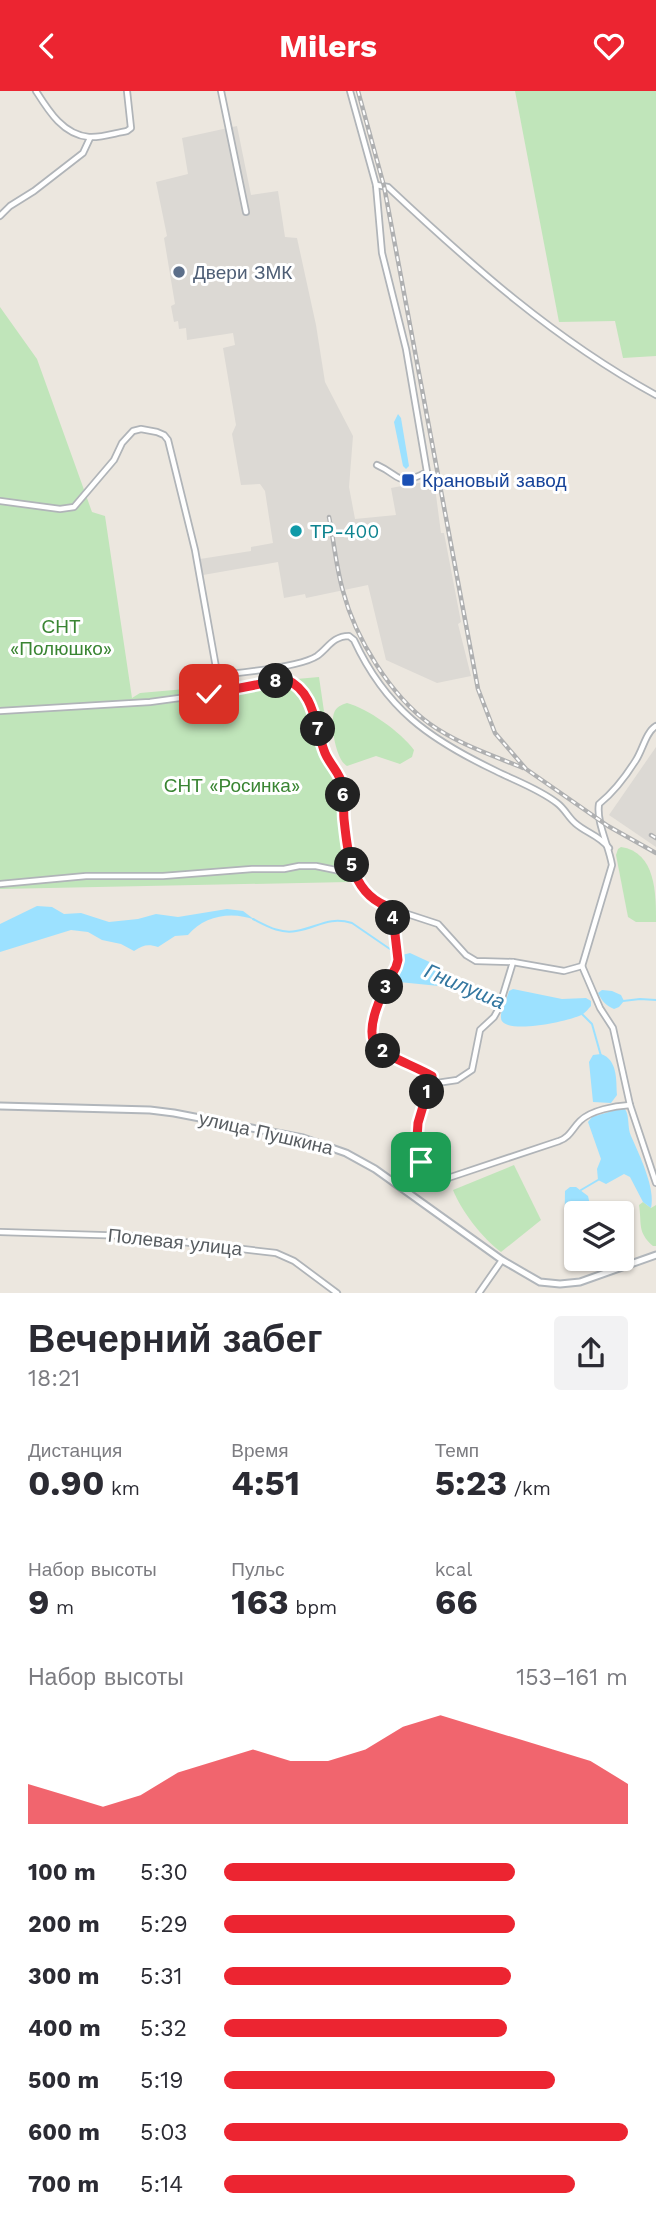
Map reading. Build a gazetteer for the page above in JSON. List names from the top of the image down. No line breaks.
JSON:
{"streets":{"main road":["улица Пушкина"],"street":["Полевая улица"]},"water":["Гнилуша"],"parks":["СНТ «Полюшко»","СНТ «Росинка»"],"places":{"other":["Двери ЗМК","ТР-400"],"transit":["Крановый завод"]},"page":{"header":"Milers","pins":["8","7","6","5","4","3","2","1"],"heading":["Вечерний забег","18:21"],"stats":[["Дистанция","0.90 km"],["Время","4:51"],["Темп","5:23 /km"],["Набор высоты","9 m"],["Пульс","163 bpm"],["kcal","66"]],"chart":["Набор высоты","153–161 m"],"list":[{"name":"100 m","note":"5:30"},{"name":"200 m","note":"5:29"},{"name":"300 m","note":"5:31"},{"name":"400 m","note":"5:32"},{"name":"500 m","note":"5:19"},{"name":"600 m","note":"5:03"},{"name":"700 m","note":"5:14"}]}}
